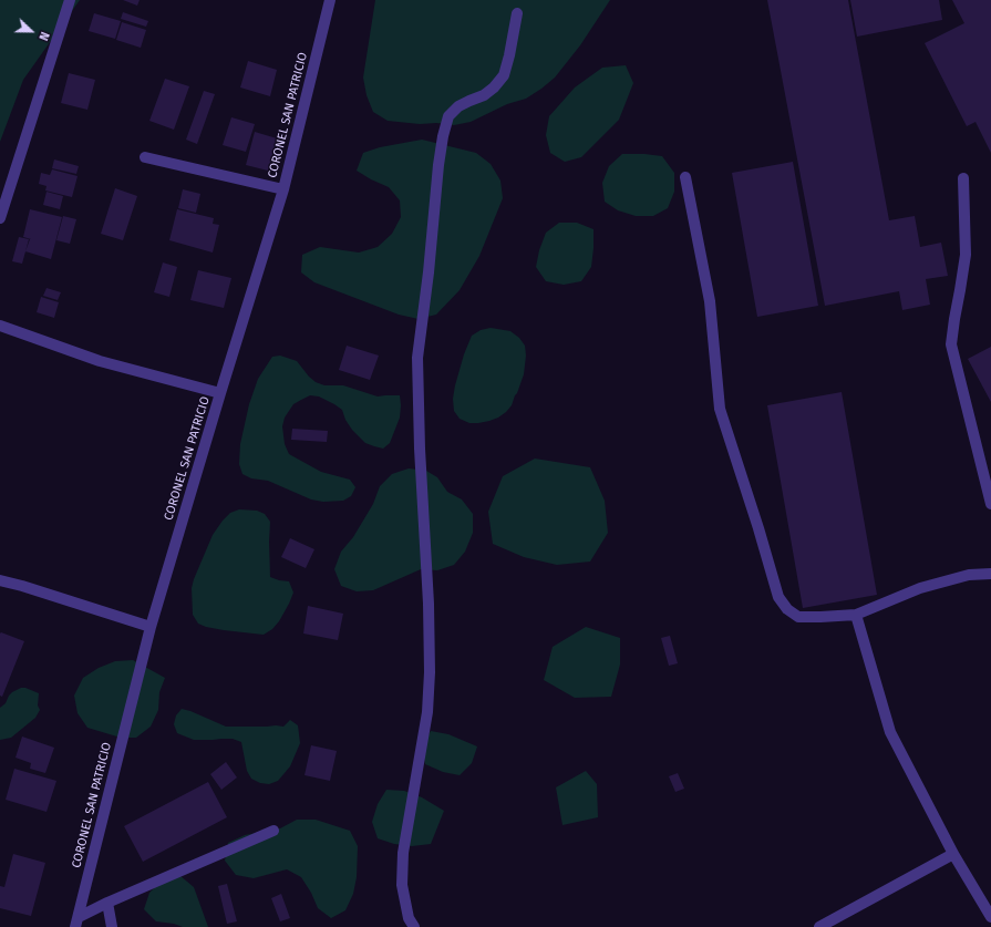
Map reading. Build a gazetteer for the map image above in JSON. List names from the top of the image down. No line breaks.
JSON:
{"streets":{"street":["CORONEL SAN PATRICIO"]},"north":"right"}
